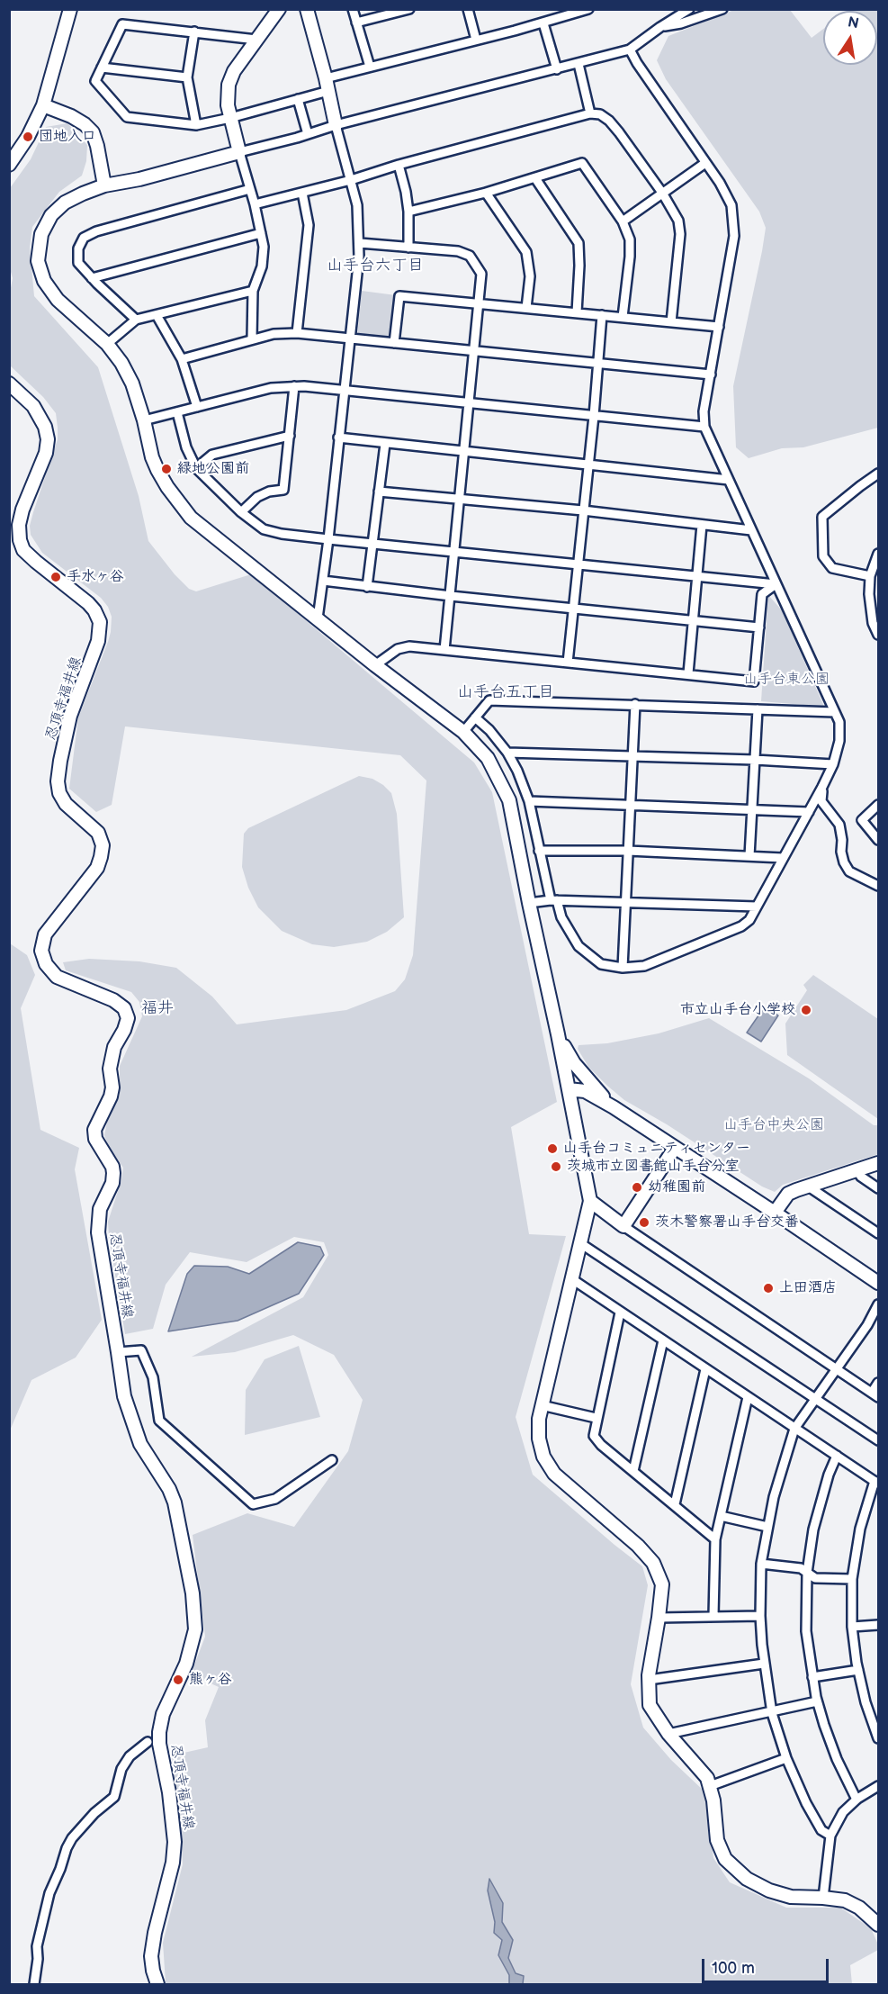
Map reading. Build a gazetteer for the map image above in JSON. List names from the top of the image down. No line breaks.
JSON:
{"streets":{"street":["忍頂寺福井線"]},"districts":["山手台六丁目","山手台五丁目","福井"],"parks":["山手台東公園","山手台中央公園"],"places":["団地入口","緑地公園前","手水ヶ谷","市立山手台小学校","山手台コミュニティセンター","茨城市立図書館山手台分室","幼稚園前","茨木警察署山手台交番","上田酒店","熊ヶ谷"],"scale_bar":"100 m","north":"top"}
